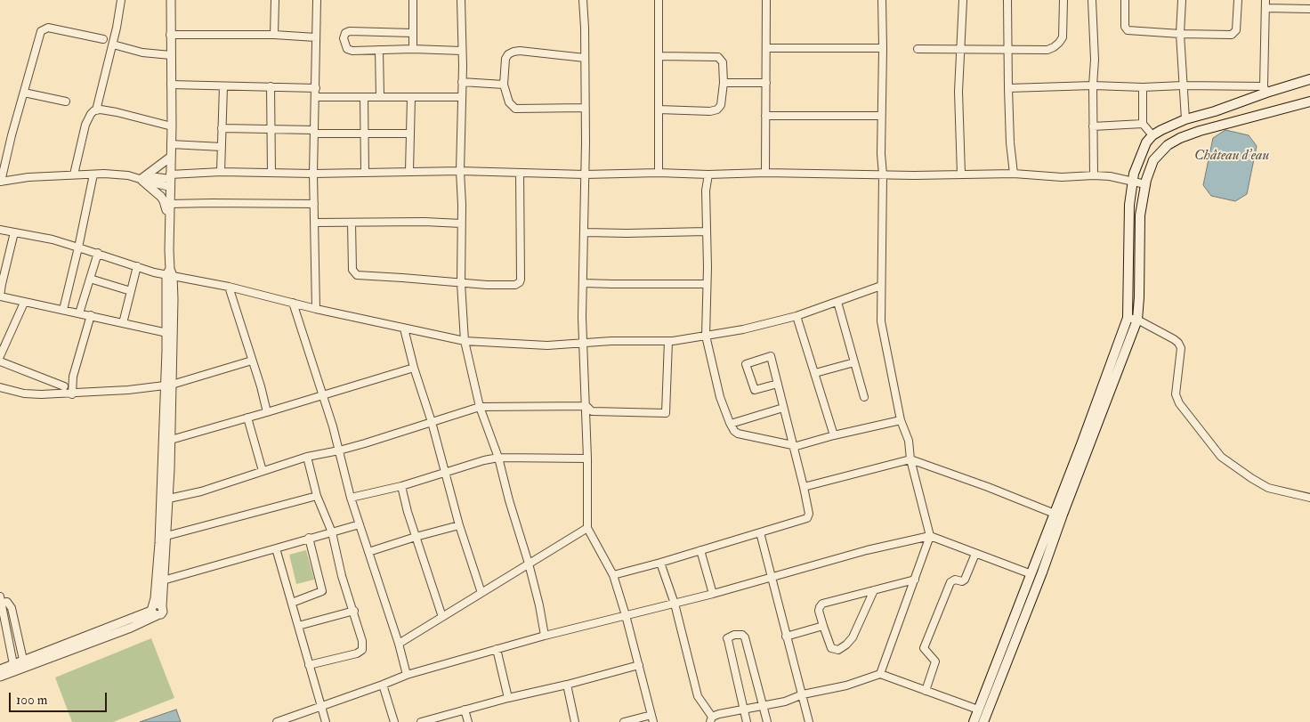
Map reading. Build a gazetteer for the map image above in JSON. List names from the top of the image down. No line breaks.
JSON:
{"water":["Château d'eau"],"scale_bar":"100 m"}
